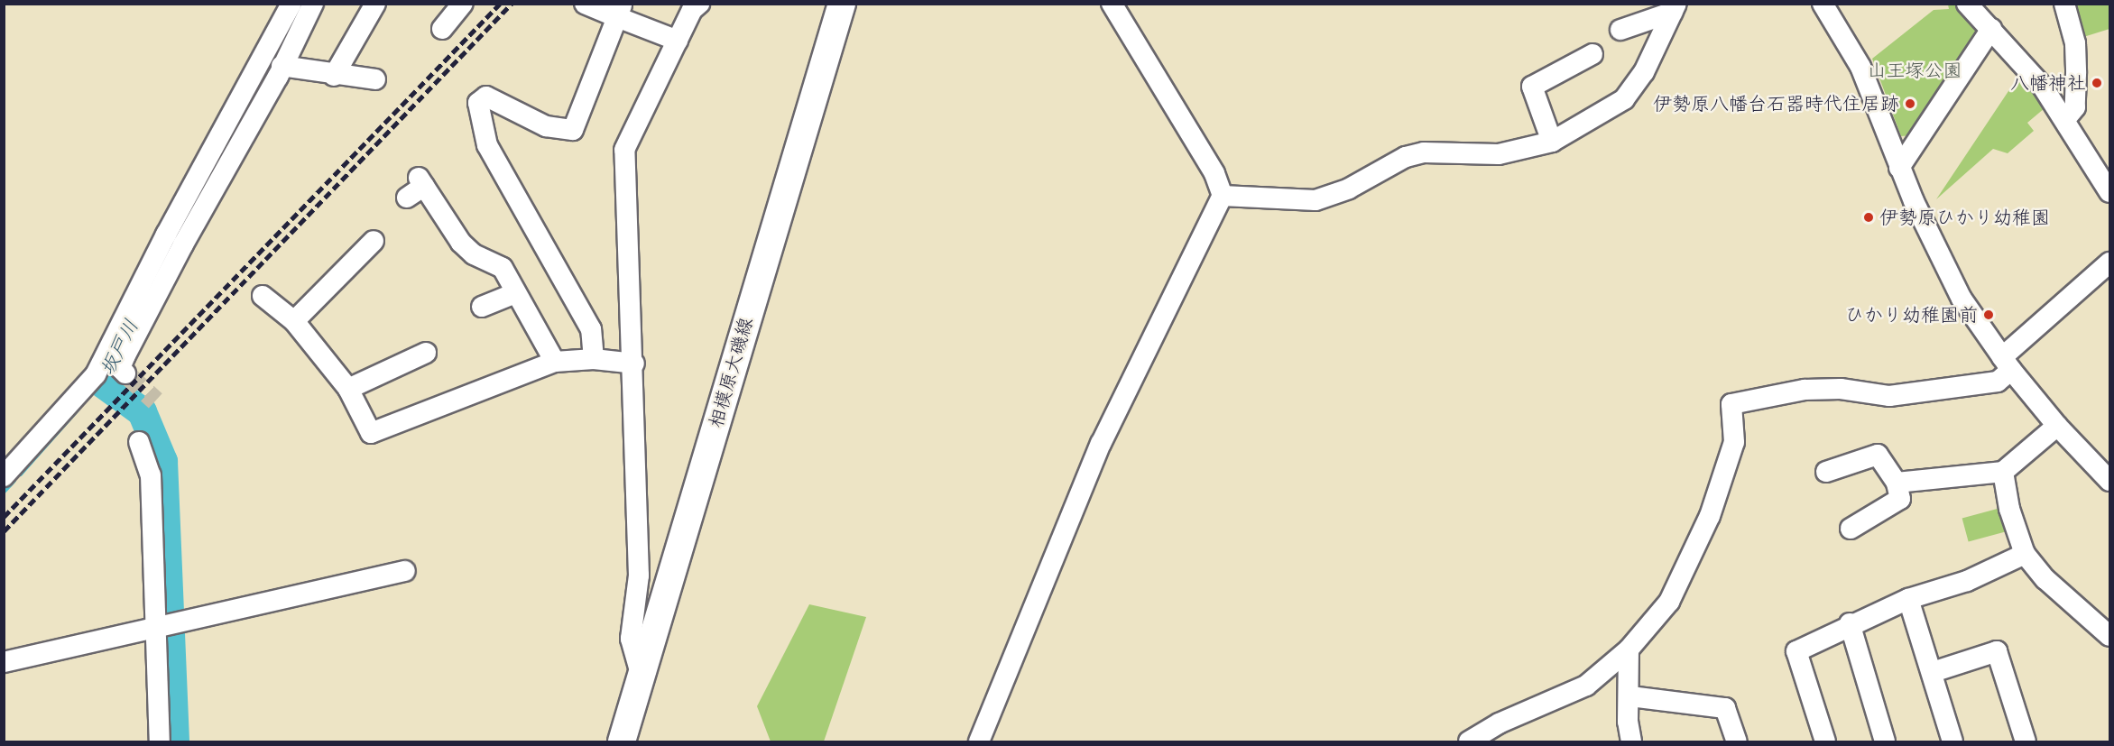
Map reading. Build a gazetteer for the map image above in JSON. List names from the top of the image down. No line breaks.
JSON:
{"streets":{"main road":["相模原大磯線"]},"water":["坂戸川"],"parks":["山王塚公園"],"places":["八幡神社","伊勢原八幡台石器時代住居跡","伊勢原ひかり幼稚園","ひかり幼稚園前"]}
